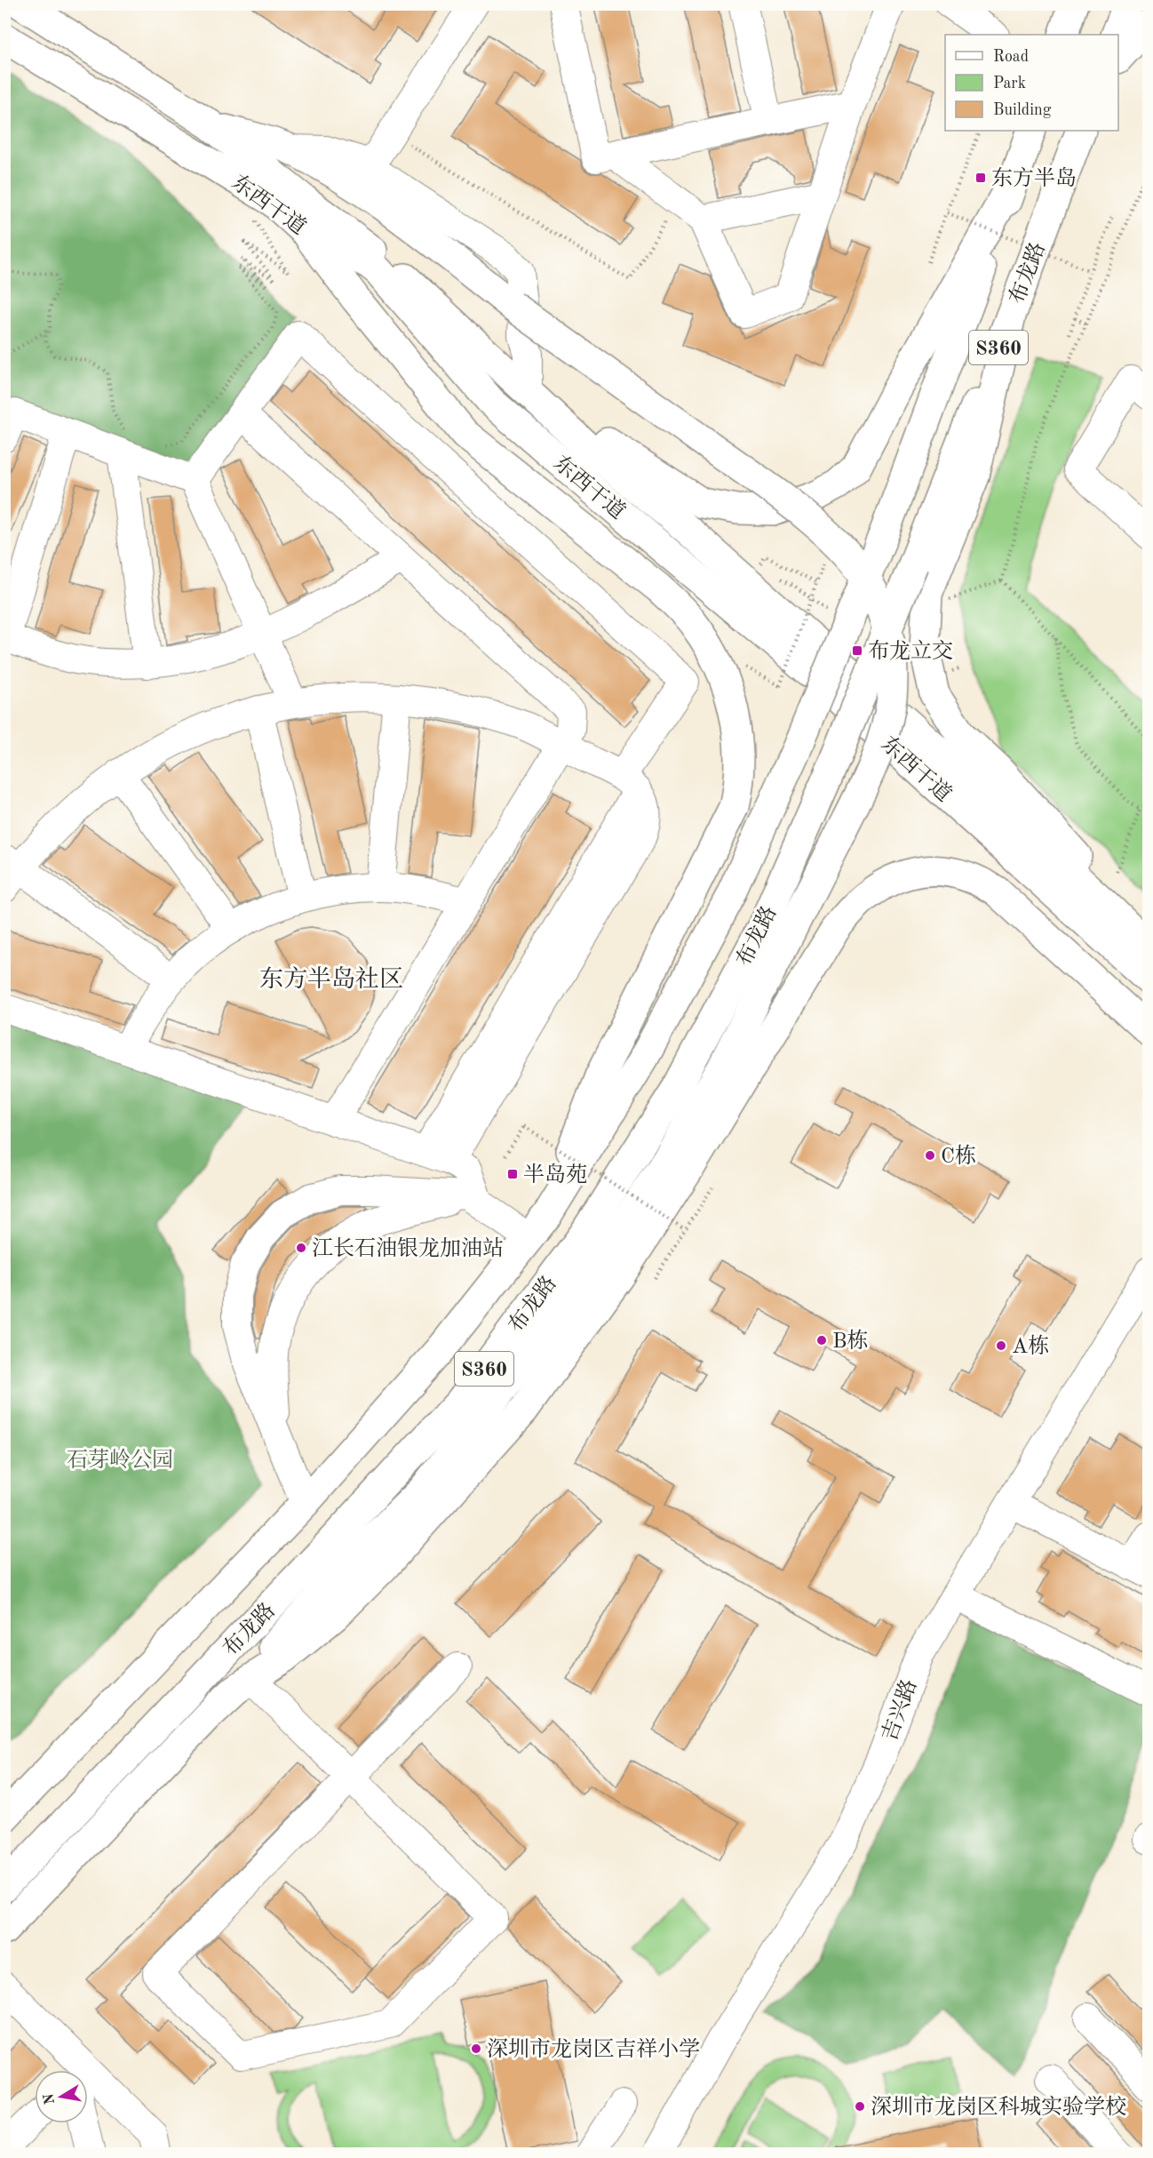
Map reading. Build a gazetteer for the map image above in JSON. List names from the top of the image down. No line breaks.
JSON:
{"streets":{"main road":["东西干道","布龙路","S360"],"street":["吉兴路"]},"districts":["东方半岛社区"],"parks":["石芽岭公园"],"places":{"transit":["东方半岛","布龙立交","半岛苑"],"other":["C栋","江长石油银龙加油站","B栋","A栋","深圳市龙岗区吉祥小学","深圳市龙岗区科城实验学校"]},"legend":["Road","Park","Building"],"north":"left"}
